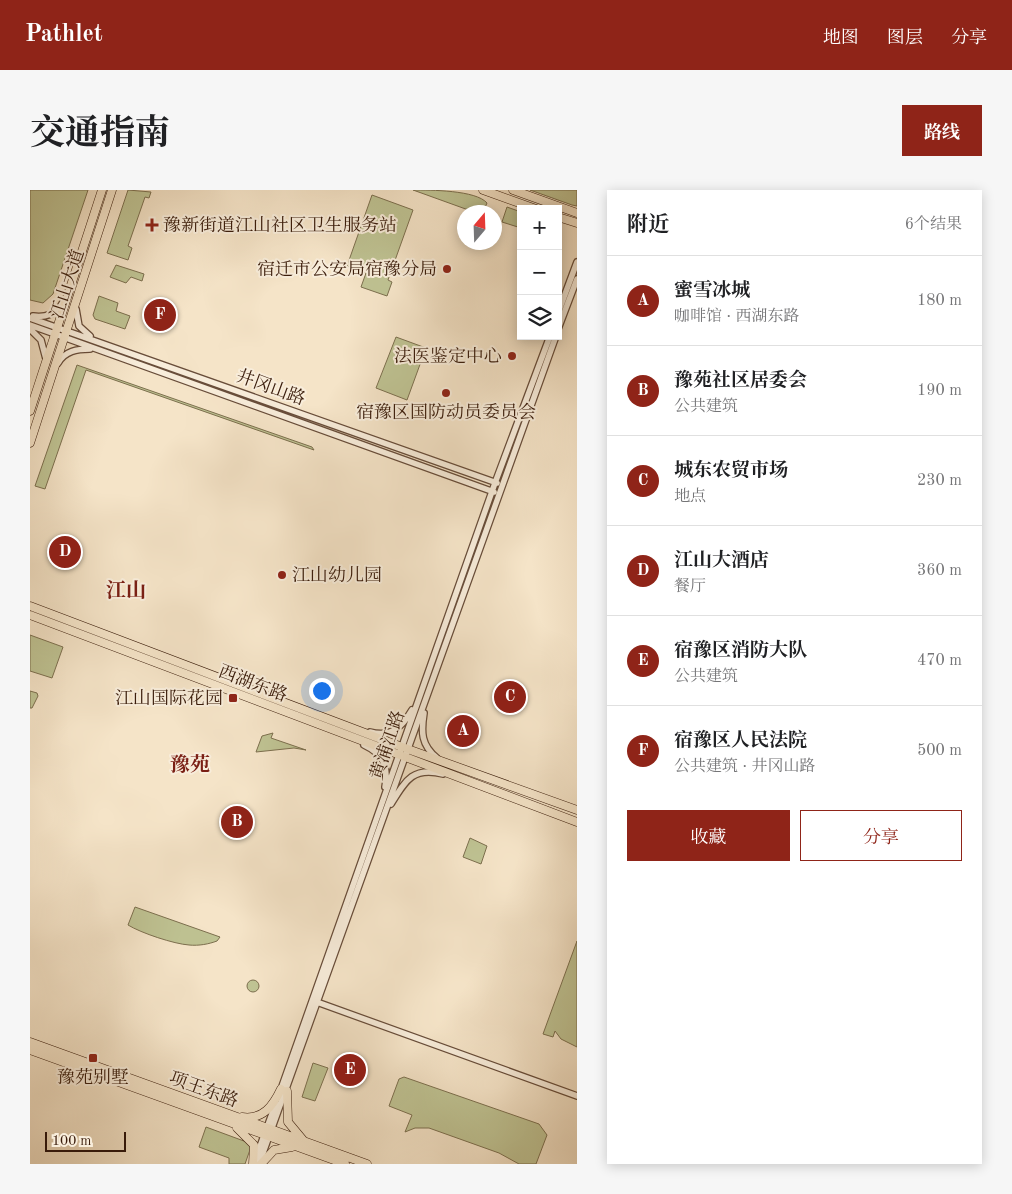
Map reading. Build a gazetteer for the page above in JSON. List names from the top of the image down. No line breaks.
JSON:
{"streets":{"main road":["江山大道","西湖东路","项王东路"],"street":["井冈山路","黄浦江路"]},"crossings":[["江山大道","井冈山路"],["井冈山路","黄浦江路"],["西湖东路","黄浦江路"],["黄浦江路","项王东路"]],"districts":["江山","豫苑"],"places":{"health":["豫新街道江山社区卫生服务站"],"other":["宿迁市公安局宿豫分局","法医鉴定中心","宿豫区国防动员委员会","江山幼儿园"],"transit":["江山国际花园","豫苑别墅"]},"scale_bar":"100 m","north":"top","page":{"header":"Pathlet","nav":["地图","图层","分享"],"title":"交通指南","buttons":["路线",["收藏","分享"]],"heading":["附近","6个结果"],"map_buttons":["+","−"],"list":[{"mark":"A","name":"蜜雪冰城","note":"咖啡馆 · 西湖东路","value":"180 m"},{"mark":"B","name":"豫苑社区居委会","note":"公共建筑","value":"190 m"},{"mark":"C","name":"城东农贸市场","note":"地点","value":"230 m"},{"mark":"D","name":"江山大酒店","note":"餐厅","value":"360 m"},{"mark":"E","name":"宿豫区消防大队","note":"公共建筑","value":"470 m"},{"mark":"F","name":"宿豫区人民法院","note":"公共建筑 · 井冈山路","value":"500 m"}],"pins":["F","D","C","A","B","E"],"scale":"100 m"}}
